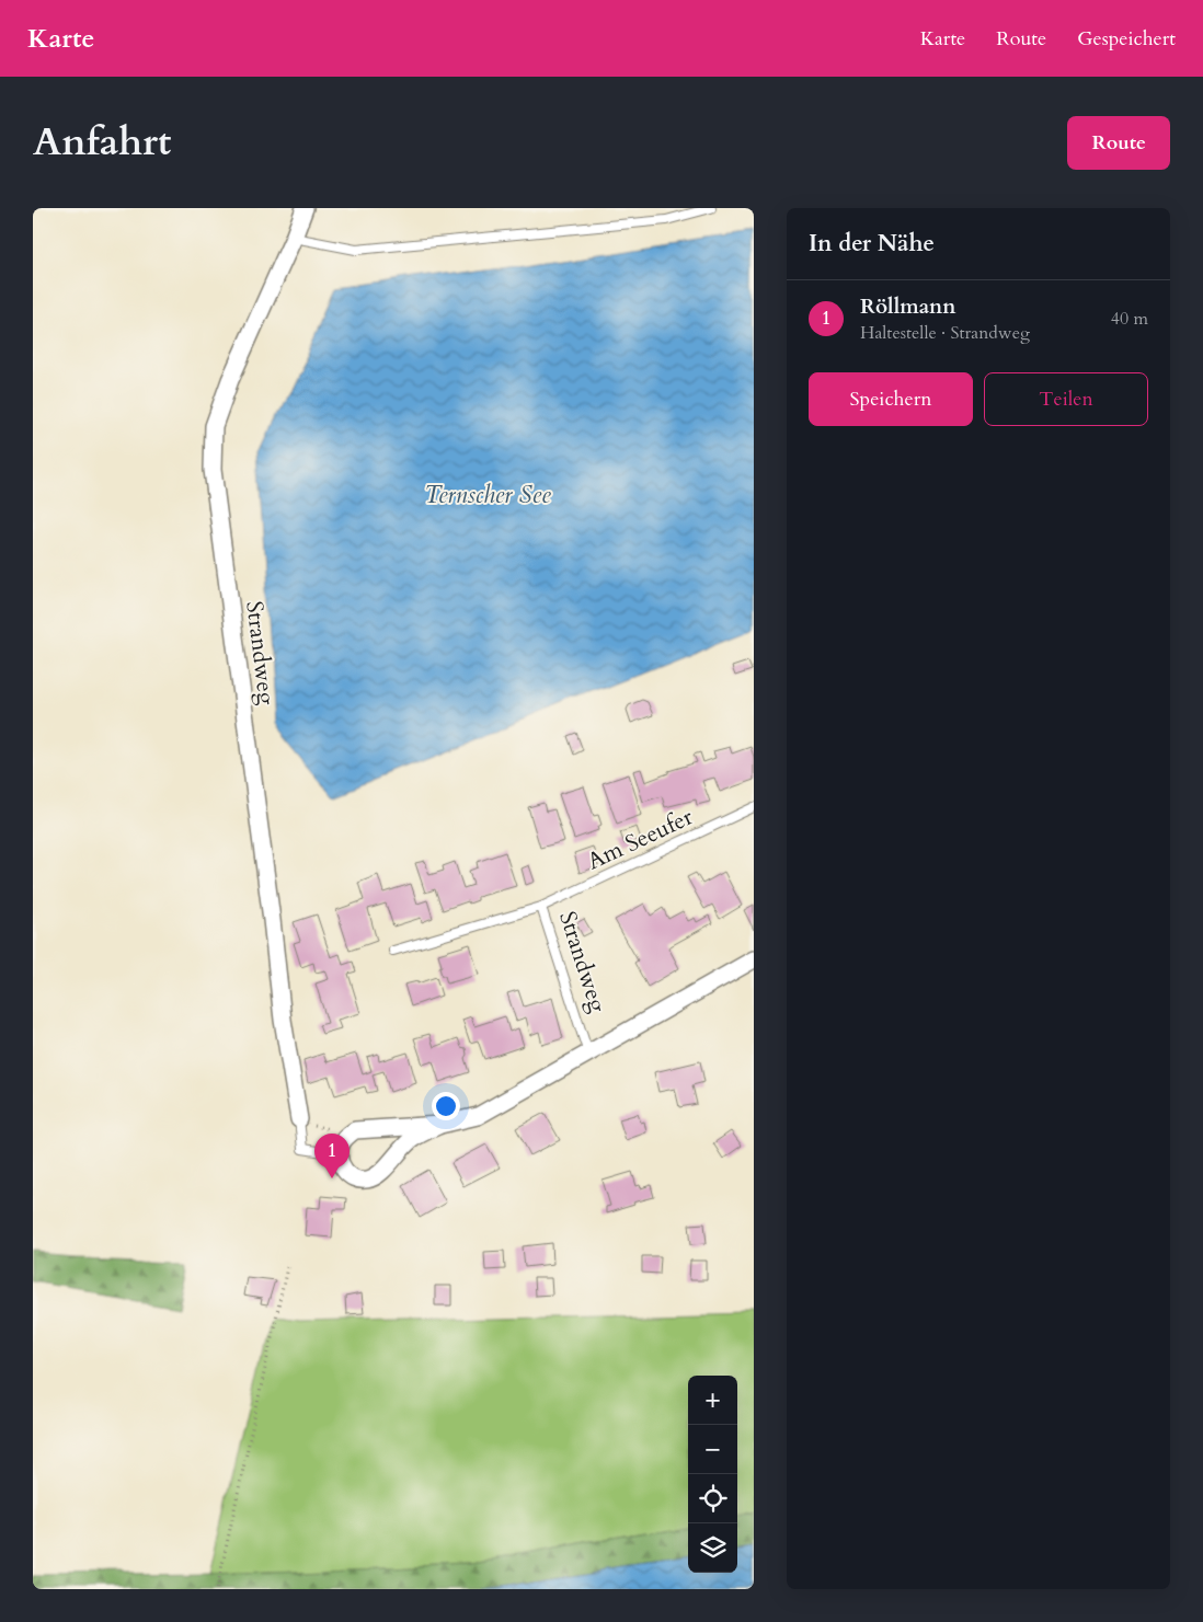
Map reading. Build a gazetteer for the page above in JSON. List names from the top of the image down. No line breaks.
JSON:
{"streets":{"street":["Strandweg"],"lane":["Am Seeufer"]},"crossings":[["Strandweg","Am Seeufer"]],"water":["Ternscher See"],"page":{"header":"Karte","nav":["Karte","Route","Gespeichert"],"title":"Anfahrt","buttons":["Route",["Speichern","Teilen"]],"heading":"In der Nähe","list":[{"mark":"1","name":"Röllmann","note":"Haltestelle · Strandweg","value":"40 m"}],"pins":"1","map_buttons":["+","−"]}}
